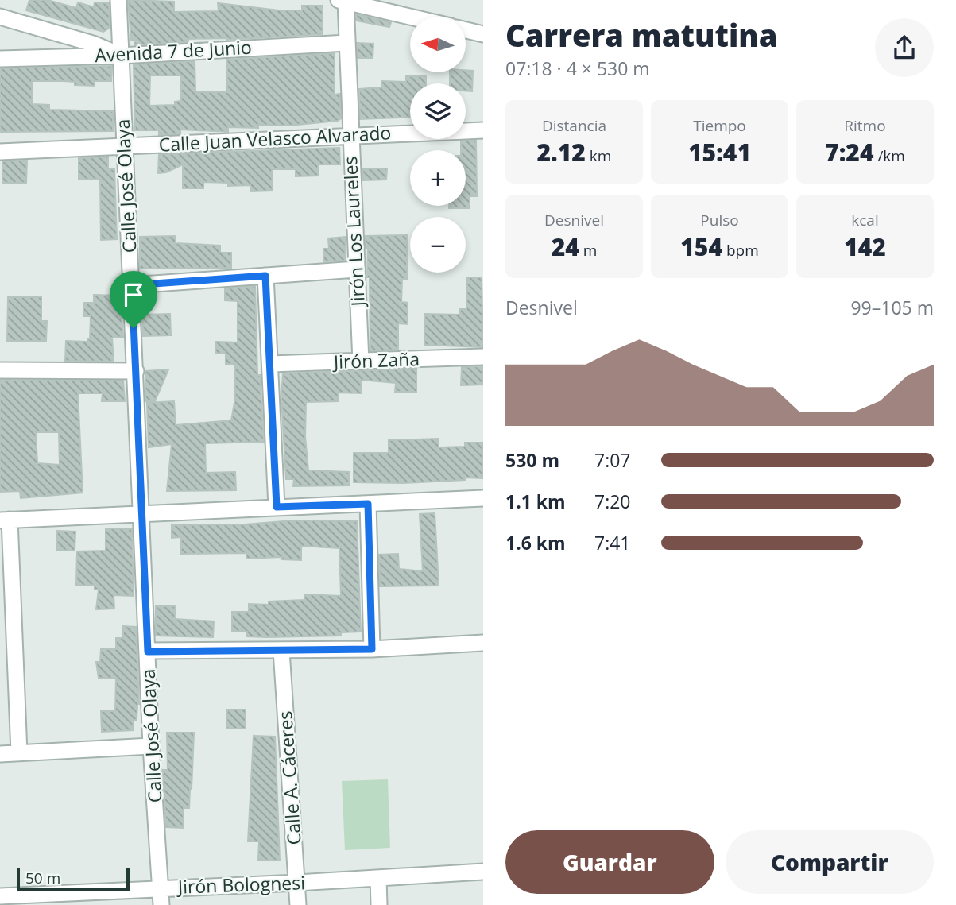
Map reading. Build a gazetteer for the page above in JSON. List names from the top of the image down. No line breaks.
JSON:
{"streets":{"street":["Avenida 7 de Junio","Calle Juan Velasco Alvarado","Calle José Olaya","Jirón Los Laureles","Jirón Zaña","Calle A. Cáceres","Jirón Bolognesi"]},"crossings":[["Avenida 7 de Junio","Calle José Olaya"],["Avenida 7 de Junio","Jirón Los Laureles"],["Calle Juan Velasco Alvarado","Calle José Olaya"],["Calle Juan Velasco Alvarado","Jirón Los Laureles"],["Calle José Olaya","Jirón Bolognesi"],["Jirón Los Laureles","Jirón Zaña"],["Calle A. Cáceres","Jirón Bolognesi"]],"scale_bar":"50 m","north":"left","page":{"heading":["Carrera matutina","07:18 · 4 × 530 m"],"map_buttons":["+","−"],"stats":[["Distancia","2.12 km"],["Tiempo","15:41"],["Ritmo","7:24 /km"],["Desnivel","24 m"],["Pulso","154 bpm"],["kcal","142"]],"chart":["Desnivel","99–105 m"],"list":[{"name":"530 m","note":"7:07"},{"name":"1.1 km","note":"7:20"},{"name":"1.6 km","note":"7:41"}],"buttons":["Guardar","Compartir"],"scale":"50 m"}}
